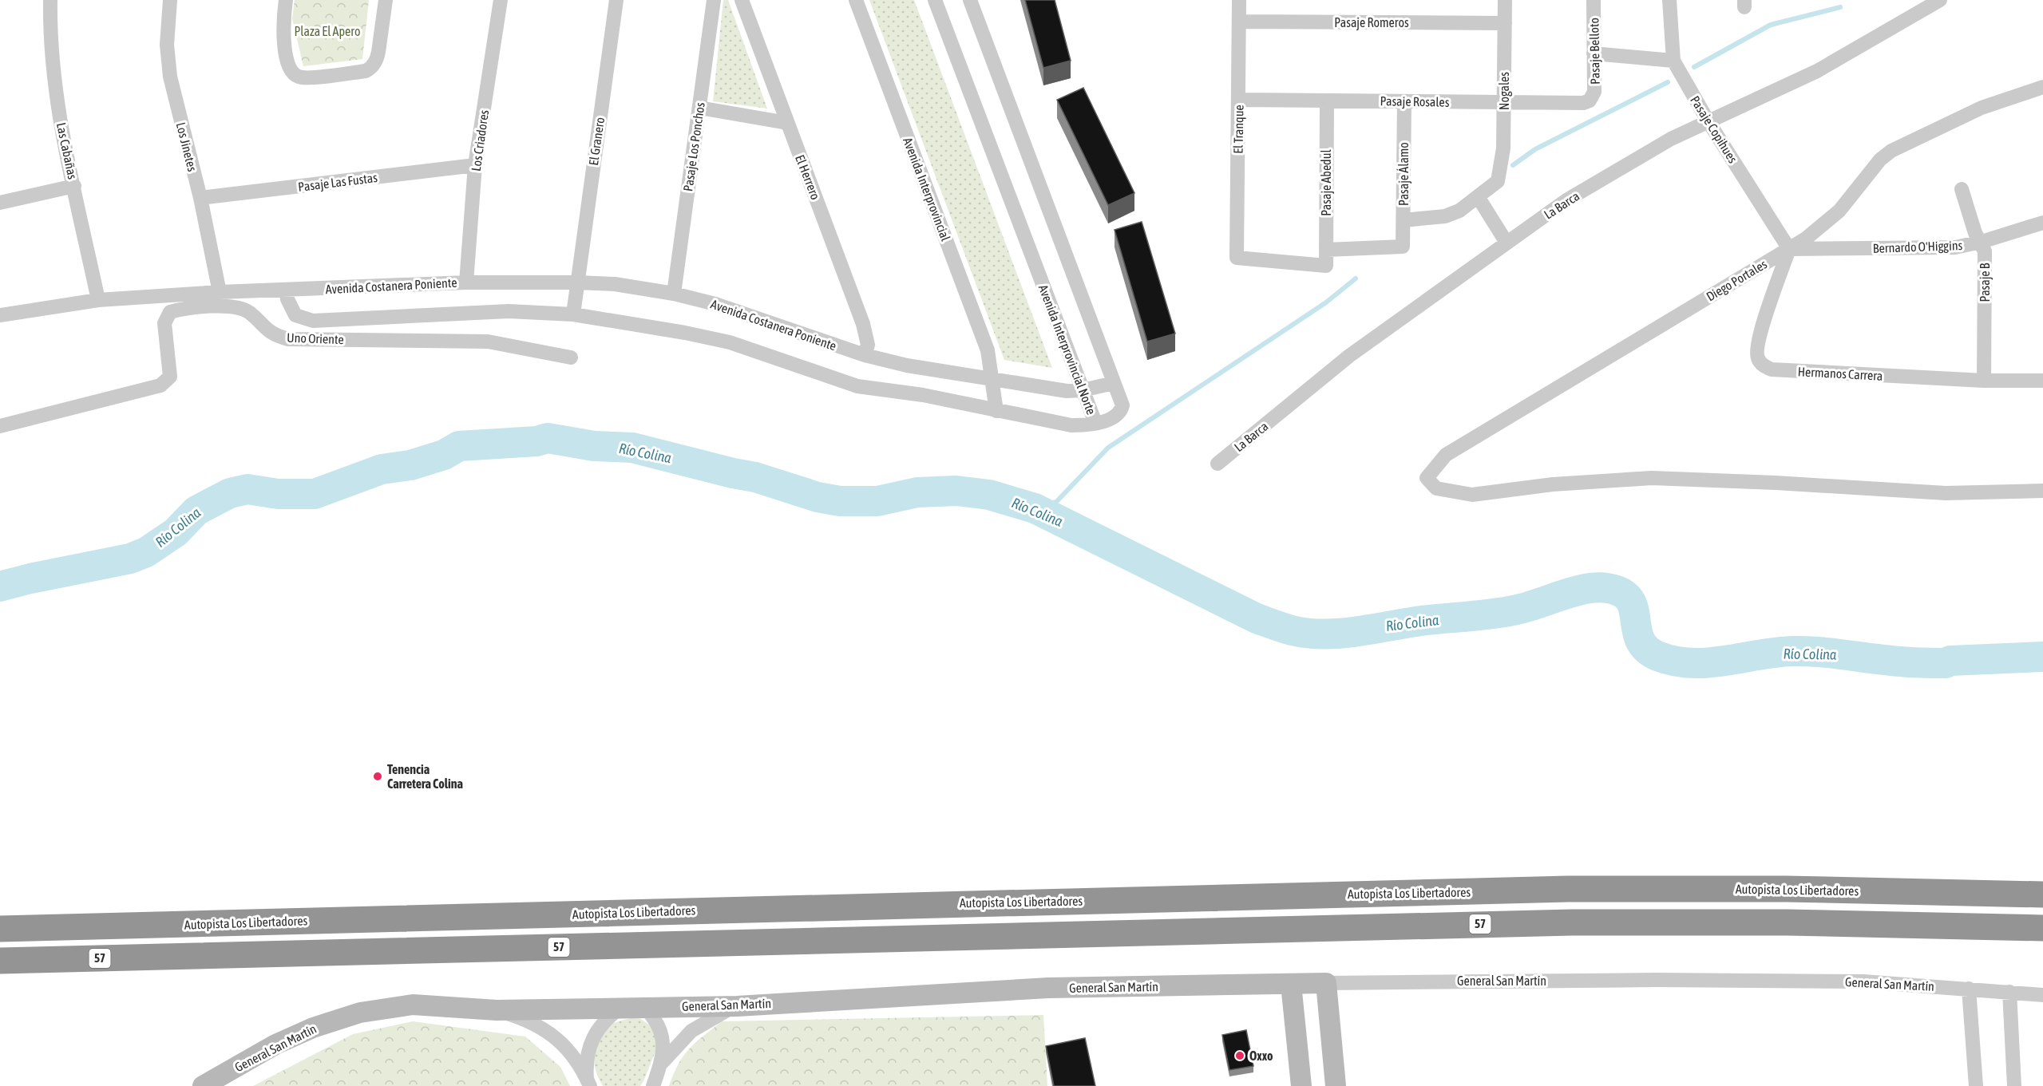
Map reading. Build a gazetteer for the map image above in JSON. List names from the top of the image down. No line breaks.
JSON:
{"streets":{"highway":["Autopista Los Libertadores","57"],"street":["Pasaje Romeros","Pasaje Belloto","Nogales","Pasaje Rosales","El Tranque","Pasaje Copihues","Los Criadores","El Granero","Los Jinetes","Pasaje Los Ponchos","Las Cabañas","Pasaje Álamo","El Herrero","Pasaje Las Fustas","Pasaje Abedul","Avenida Interprovincial","La Barca","Bernardo O'Higgins","Diego Portales","Pasaje B","Avenida Costanera Poniente","Uno Oriente","Avenida Interprovincial Norte","Hermanos Carrera","General San Martín"]},"crossings":[["Pasaje Romeros","Nogales"],["Pasaje Romeros","El Tranque"],["Pasaje Belloto","Pasaje Rosales"],["Nogales","Pasaje Rosales"],["Pasaje Rosales","El Tranque"],["Pasaje Rosales","Pasaje Álamo"],["Pasaje Rosales","Pasaje Abedul"],["El Tranque","Pasaje Abedul"],["Pasaje Copihues","La Barca"],["Pasaje Copihues","Bernardo O'Higgins"],["Pasaje Copihues","Diego Portales"],["Pasaje Copihues","Hermanos Carrera"],["Los Criadores","Pasaje Las Fustas"],["Los Criadores","Avenida Costanera Poniente"],["El Granero","Avenida Costanera Poniente"],["Los Jinetes","Pasaje Las Fustas"],["Los Jinetes","Avenida Costanera Poniente"],["Pasaje Los Ponchos","Avenida Costanera Poniente"],["Las Cabañas","Avenida Costanera Poniente"],["Pasaje Álamo","Pasaje Abedul"],["El Herrero","Avenida Costanera Poniente"],["Avenida Interprovincial","Avenida Costanera Poniente"],["Bernardo O'Higgins","Diego Portales"],["Bernardo O'Higgins","Pasaje B"],["Bernardo O'Higgins","Hermanos Carrera"],["Diego Portales","Hermanos Carrera"],["Pasaje B","Hermanos Carrera"],["Avenida Costanera Poniente","Avenida Interprovincial Norte"]],"water":["Río Colina"],"parks":["Plaza El Apero"],"places":["Tenencia Carretera Colina","Oxxo"]}
